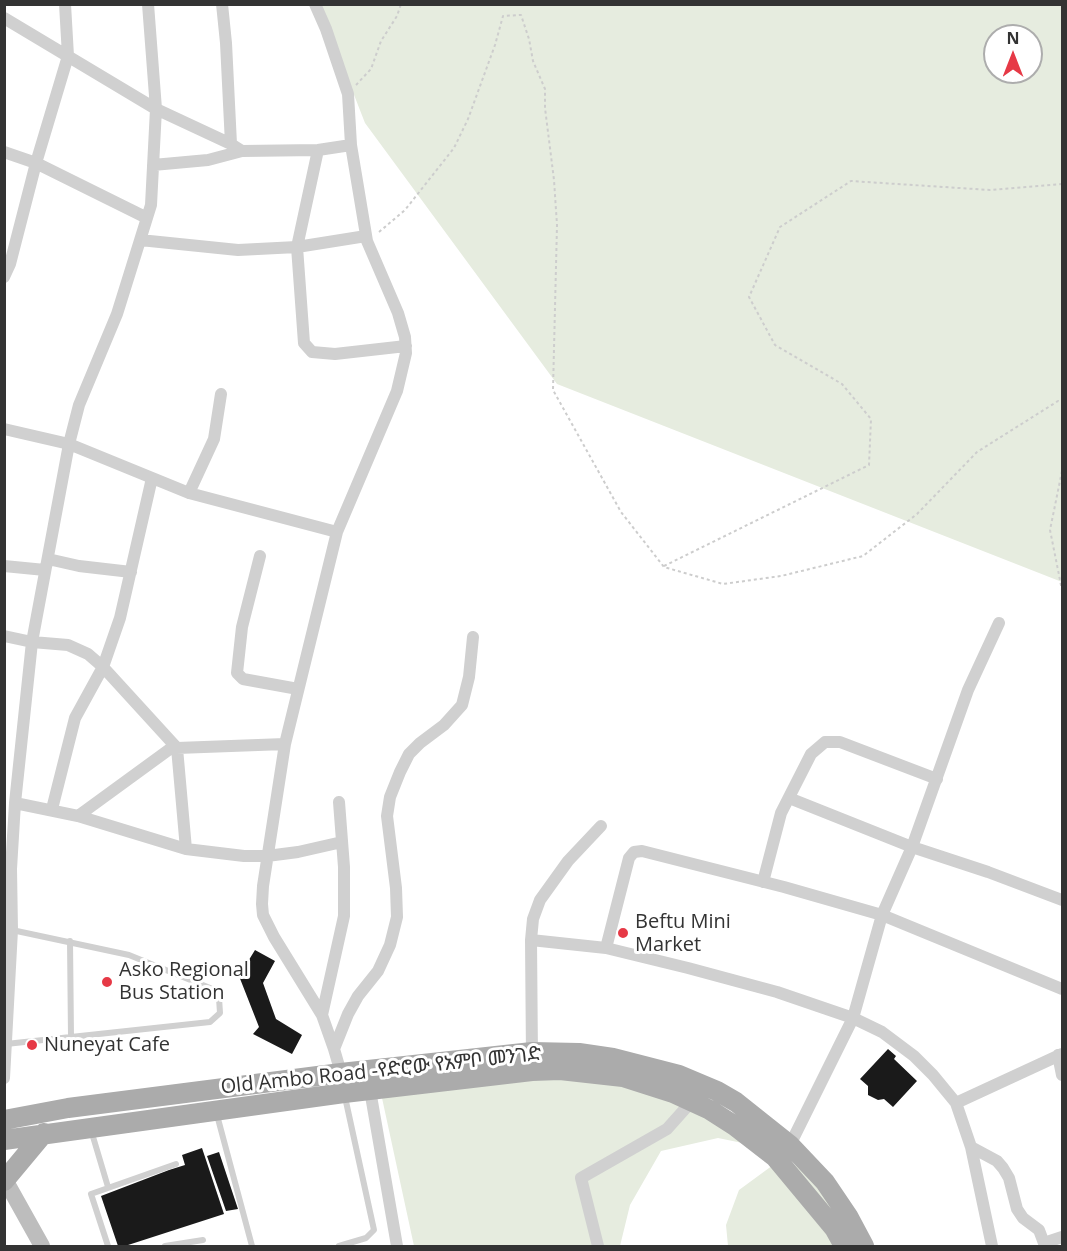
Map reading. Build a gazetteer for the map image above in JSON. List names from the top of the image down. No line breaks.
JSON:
{"streets":{"main road":["Old Ambo Road -የድሮው የአምቦ መንገድ"]},"places":["Beftu Mini Market","Asko Regional Bus Station","Nuneyat Cafe"],"north":"top"}
